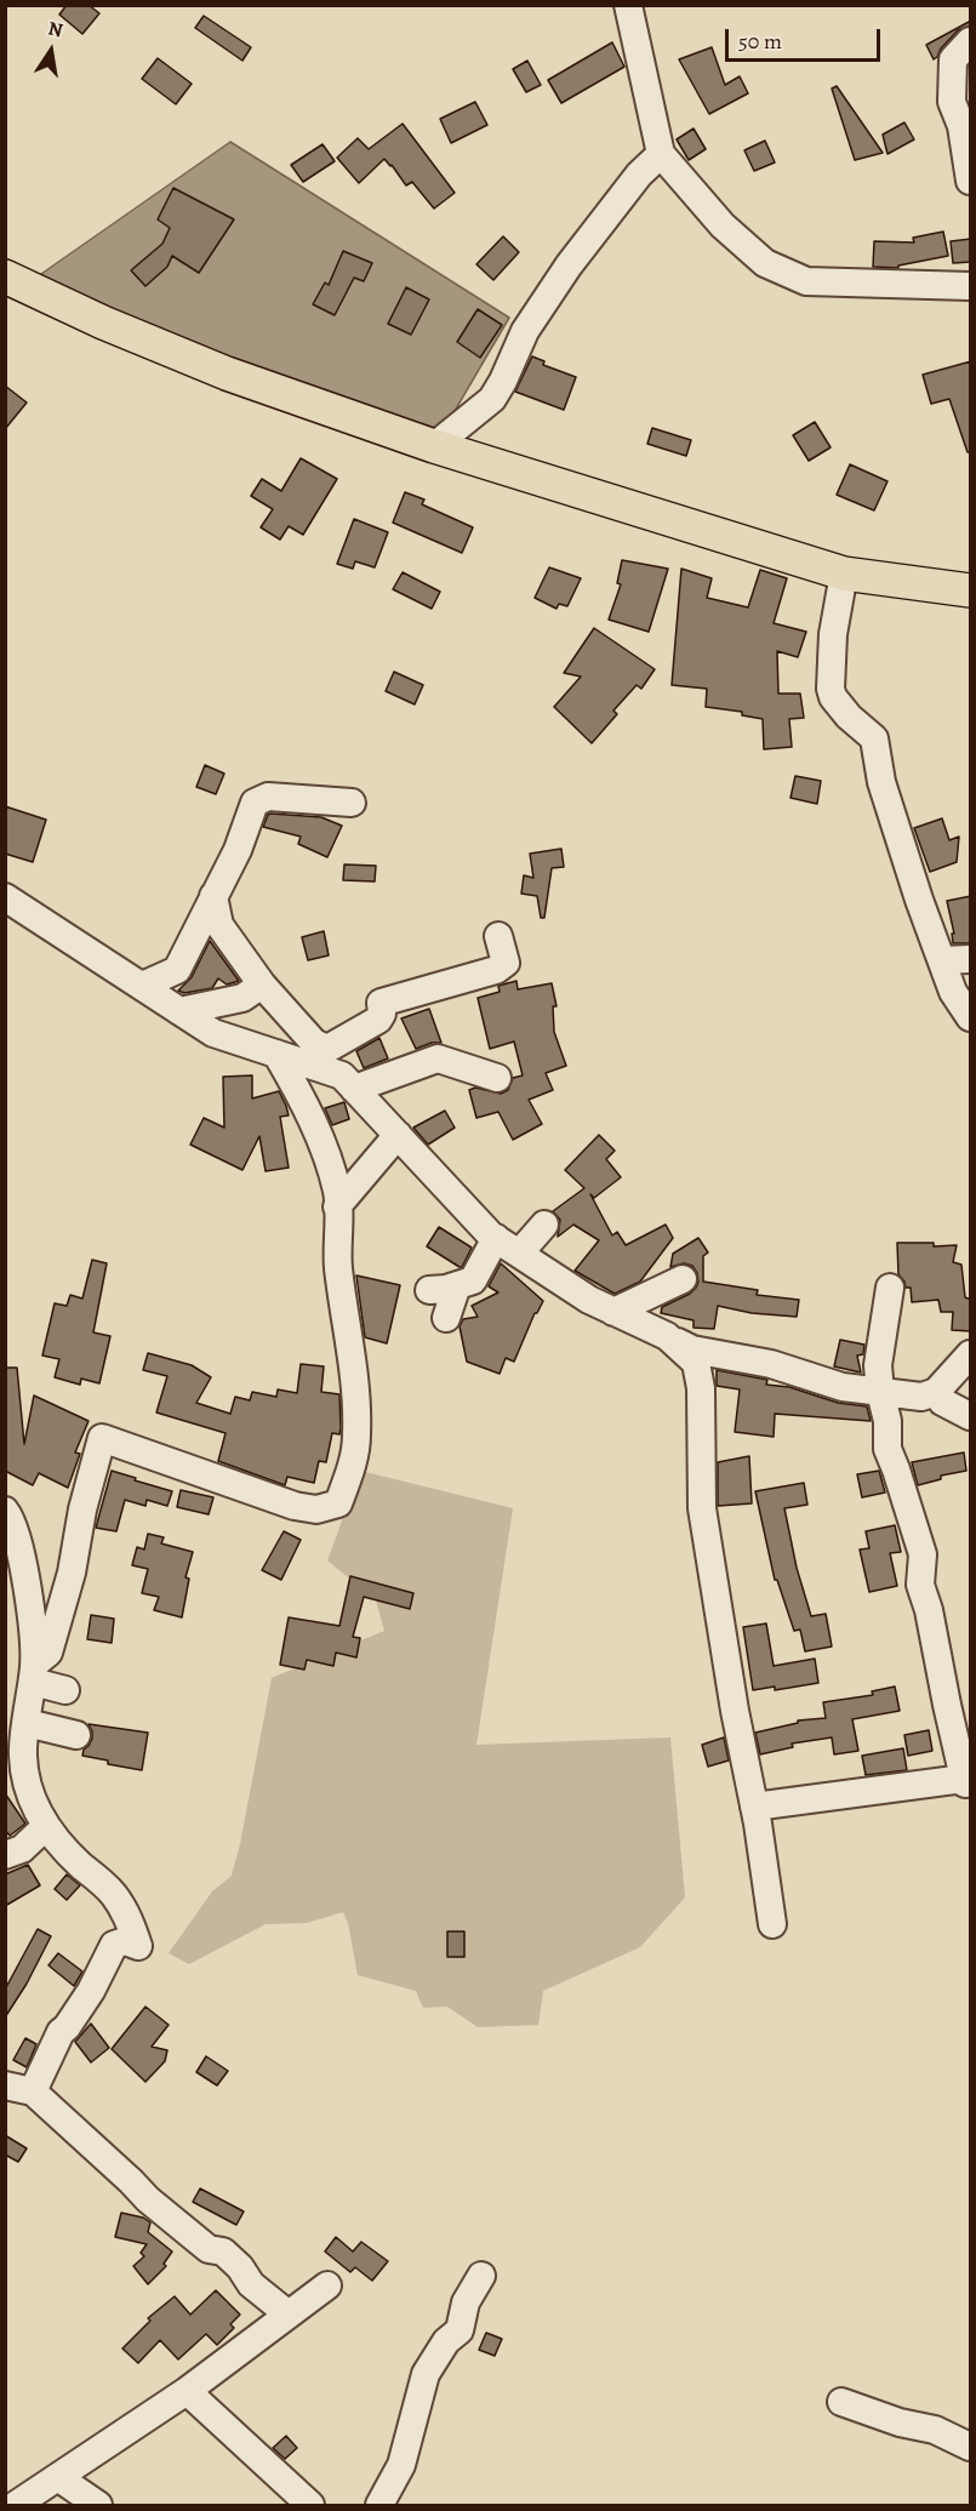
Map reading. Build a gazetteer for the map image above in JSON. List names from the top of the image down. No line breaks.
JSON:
{"scale_bar":"50 m","north":"top"}
